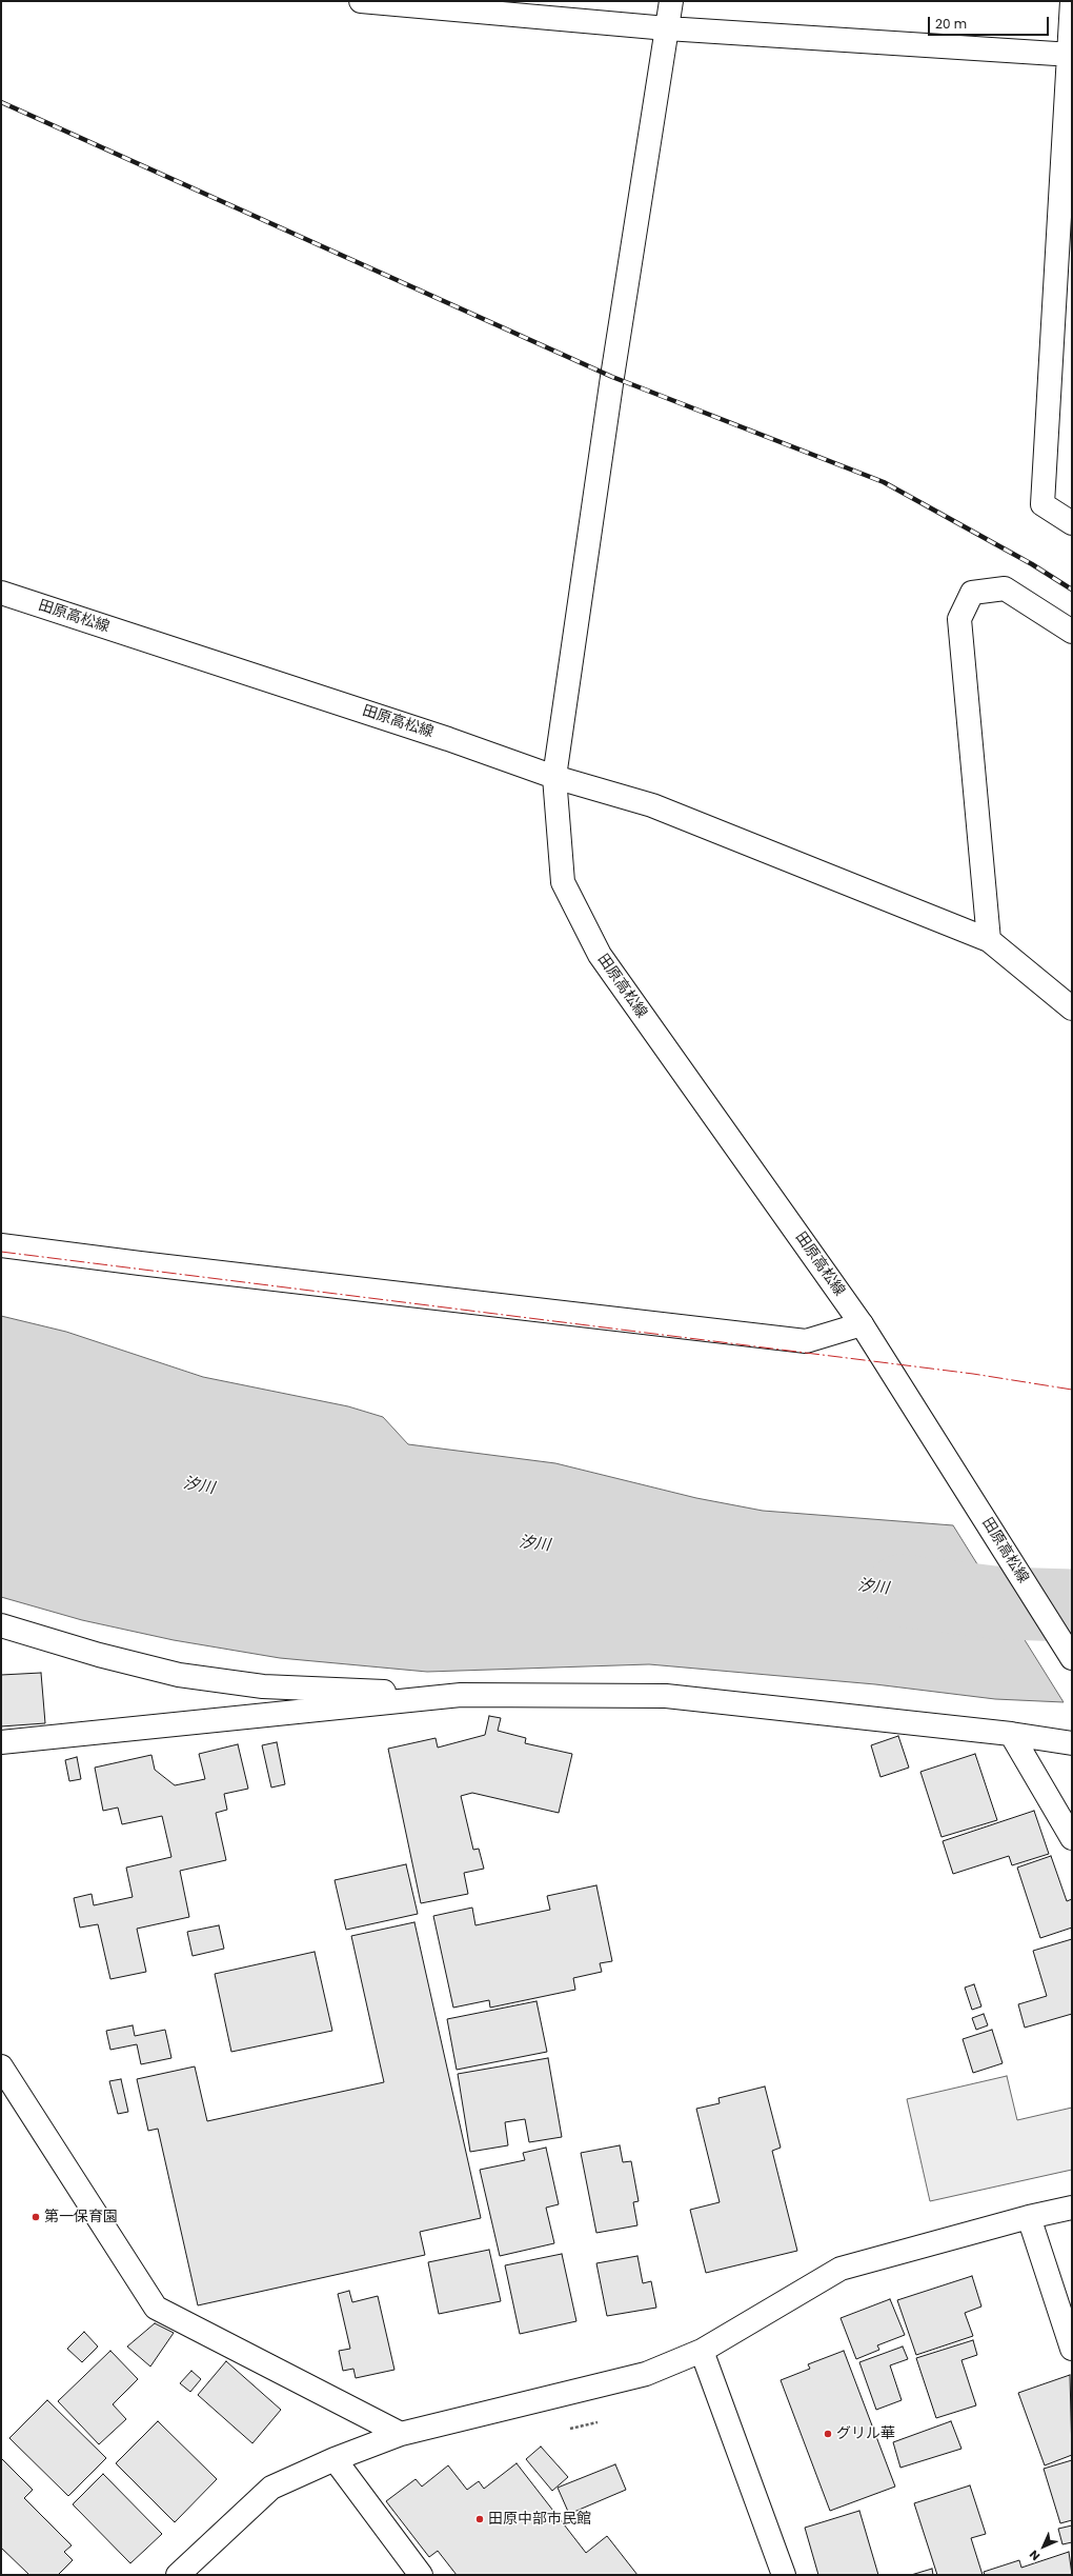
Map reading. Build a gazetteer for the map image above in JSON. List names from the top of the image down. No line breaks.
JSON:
{"streets":{"street":["田原高松線"]},"water":["汐川"],"places":["第一保育園","グリル華","田原中部市民館"],"scale_bar":"20 m","north":"bottom left"}
